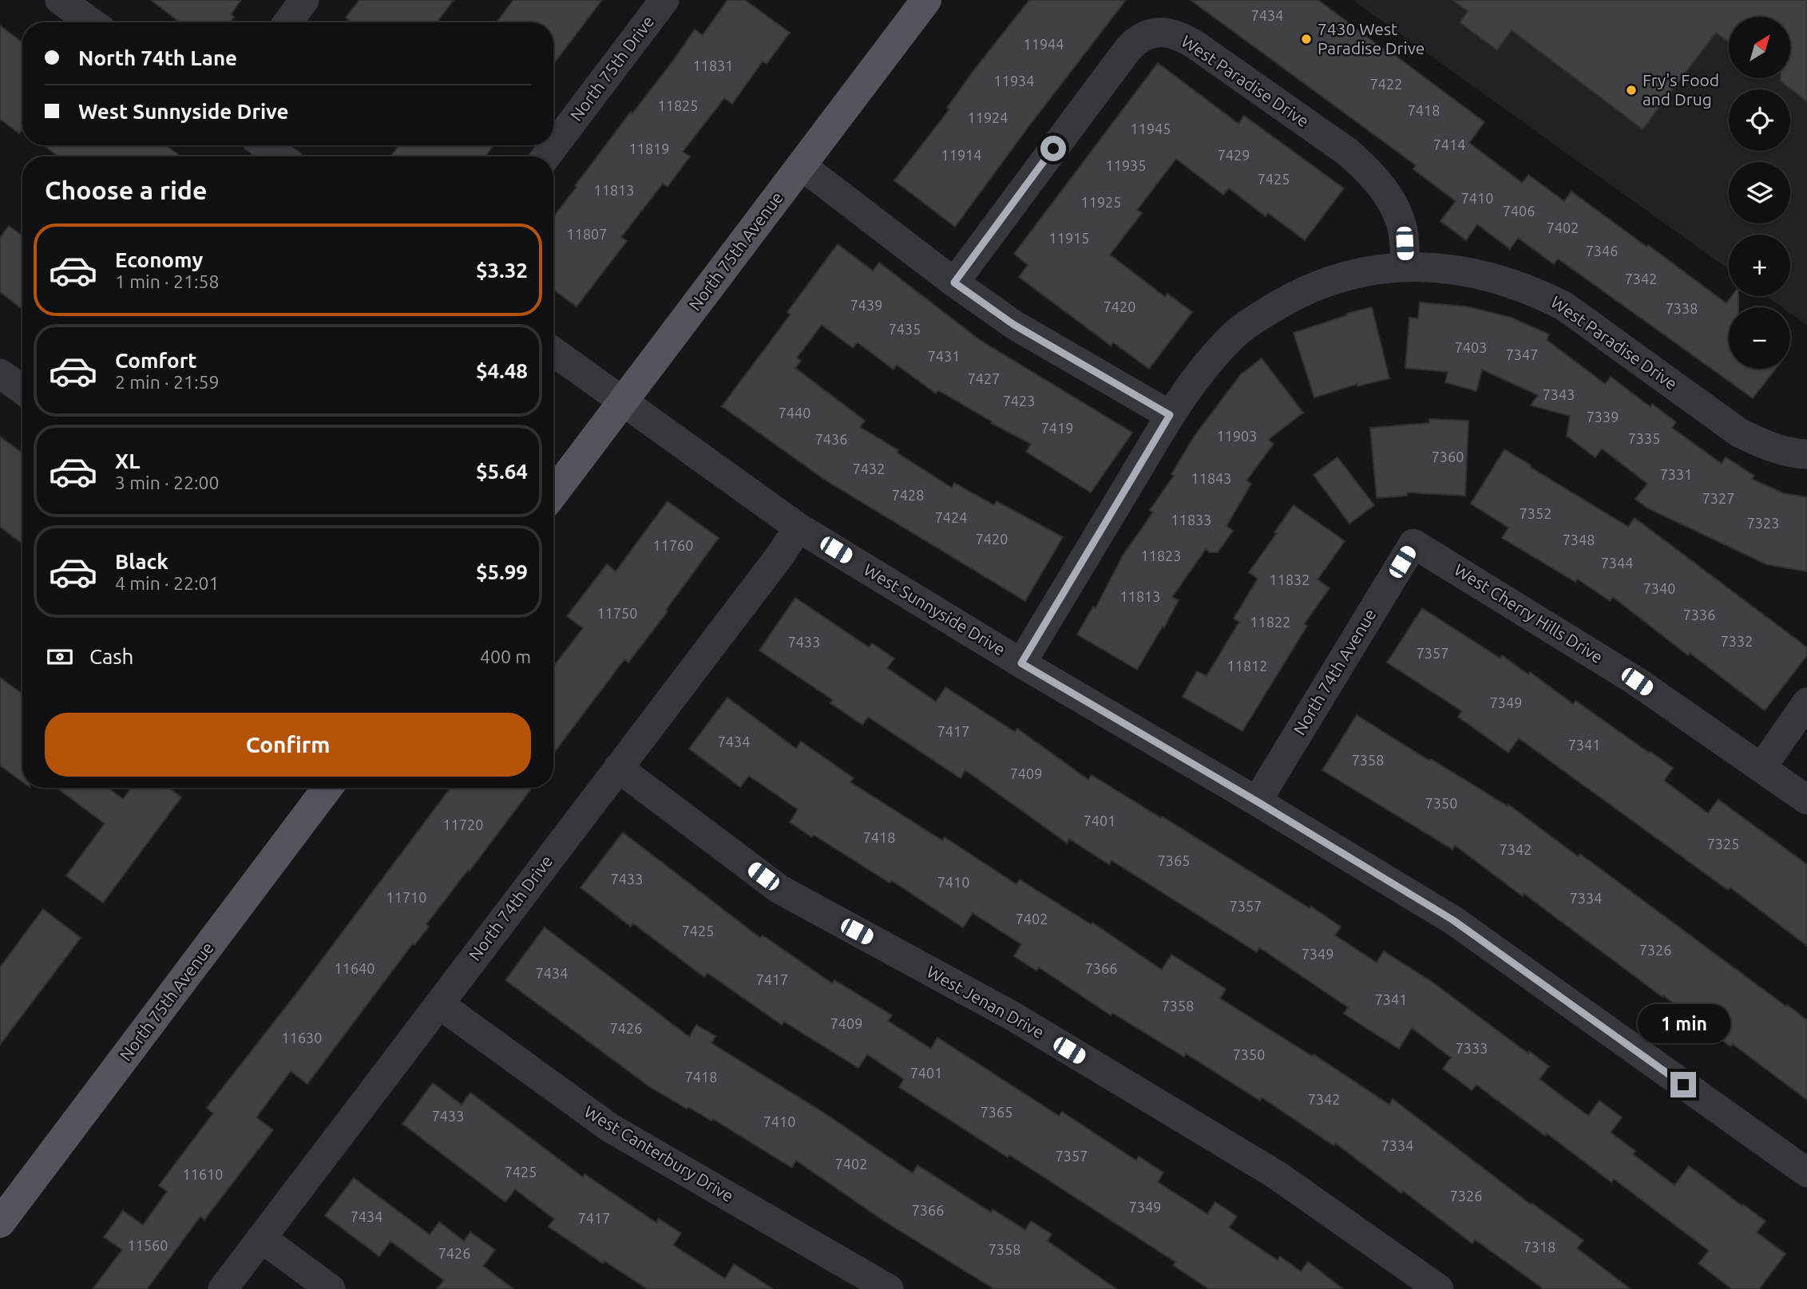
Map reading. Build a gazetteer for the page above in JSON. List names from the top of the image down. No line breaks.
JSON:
{"streets":{"main road":["North 75th Avenue"],"street":["North 75th Drive","West Paradise Drive","West Sunnyside Drive","West Cherry Hills Drive","North 74th Avenue","North 74th Drive","West Jenan Drive","West Canterbury Drive"]},"crossings":[["North 75th Avenue","West Sunnyside Drive"],["West Sunnyside Drive","North 74th Avenue"],["West Sunnyside Drive","North 74th Drive"],["West Cherry Hills Drive","North 74th Avenue"],["North 74th Drive","West Jenan Drive"],["North 74th Drive","West Canterbury Drive"]],"places":["7430 West Paradise Drive","Fry's Food and Drug"],"house_numbers":["7434","11944","11831","11934","7422","11825","7418","11924","11945","7414","11819","11914","7429","11935","7425","11813","7410","11925","7406","7402","11807","11915","7346","7342","7439","7420","7338","7435","7403","7347","7431","7427","7343","7423","7440","7339","7419","11903","7335","7436","7360","7432","7331","11843","7428","7327","7352","7424","11833","7323","7420","7348","11760","11823","7344","11832","7340","11813","11750","7336","11822","7332","7433","7357","11812","7349","7417","7434","7341","7358","7409","7350","7401","11720","7418","7325","7342","7365","7433","7410","11710","7334","7357","7402","7425","7326","7349","11640","7366","7434","7417","7341","7358","7409","7426","11630","7333","7350","7401","7418","7342","7365","7433","7410","7334","7357","7402","7425","11610","7326","7349","7366","7434","7417","11560","7318","7358","7426"],"north":"top right","page":{"map_buttons":["+","−"],"banner":["North 74th Lane","West Sunnyside Drive"],"heading":"Choose a ride","list":[{"name":"Economy","note":"1 min · 21:58","value":"$3.32"},{"name":"Comfort","note":"2 min · 21:59","value":"$4.48"},{"name":"XL","note":"3 min · 22:00","value":"$5.64"},{"name":"Black","note":"4 min · 22:01","value":"$5.99"}],"pay":["Cash","400 m"],"buttons":"Confirm","bubble":"1 min"}}
